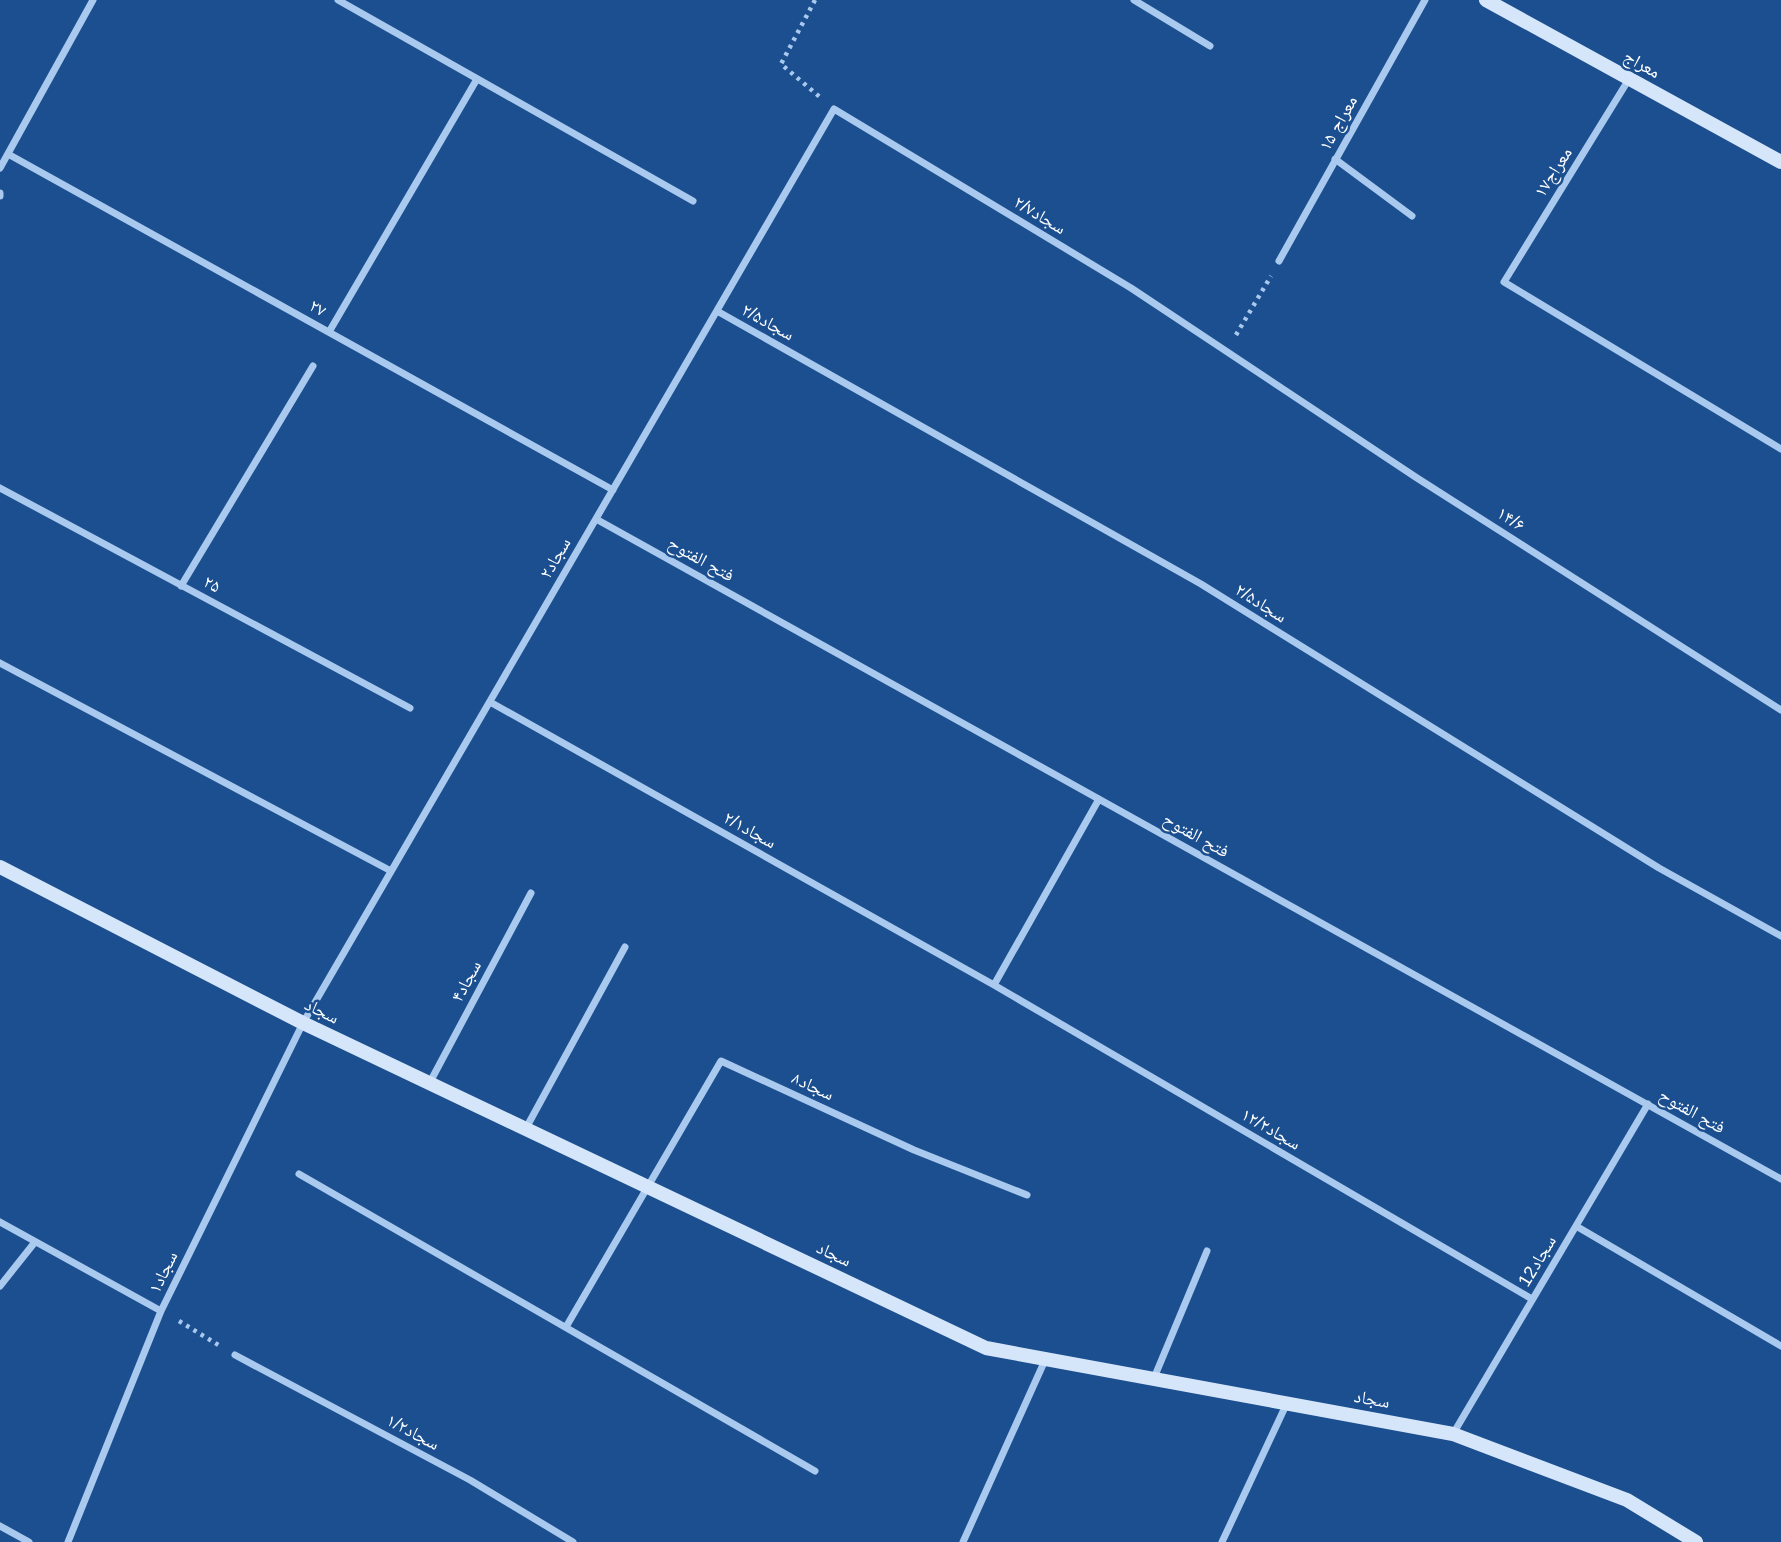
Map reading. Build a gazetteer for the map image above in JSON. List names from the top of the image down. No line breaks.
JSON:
{"streets":{"street":["معراج","معراج ۱۵","معراج۱۷","سجاد۲/۷","۲۷","۲/۵سجاد","۱۴/۶","۲سجاد","فتح الفتوح","۲۵","۲/۱سجاد","۴سجاد","سجاد","۸سجاد","۱۲/۲سجاد","12سجاد","۱سجاد","۱/۲سجاد"]},"crossings":[["معراج","معراج۱۷"],["سجاد۲/۷","۱۴/۶"],["سجاد۲/۷","۲سجاد"],["۲۷","۲سجاد"],["۲/۵سجاد","۲سجاد"],["۲سجاد","فتح الفتوح"],["۲سجاد","۲/۱سجاد"],["۲سجاد","سجاد"],["۲سجاد","۱سجاد"],["فتح الفتوح","12سجاد"],["۲/۱سجاد","۱۲/۲سجاد"],["۴سجاد","سجاد"],["سجاد","۸سجاد"],["سجاد","12سجاد"],["سجاد","۱سجاد"],["۱۲/۲سجاد","12سجاد"]]}
